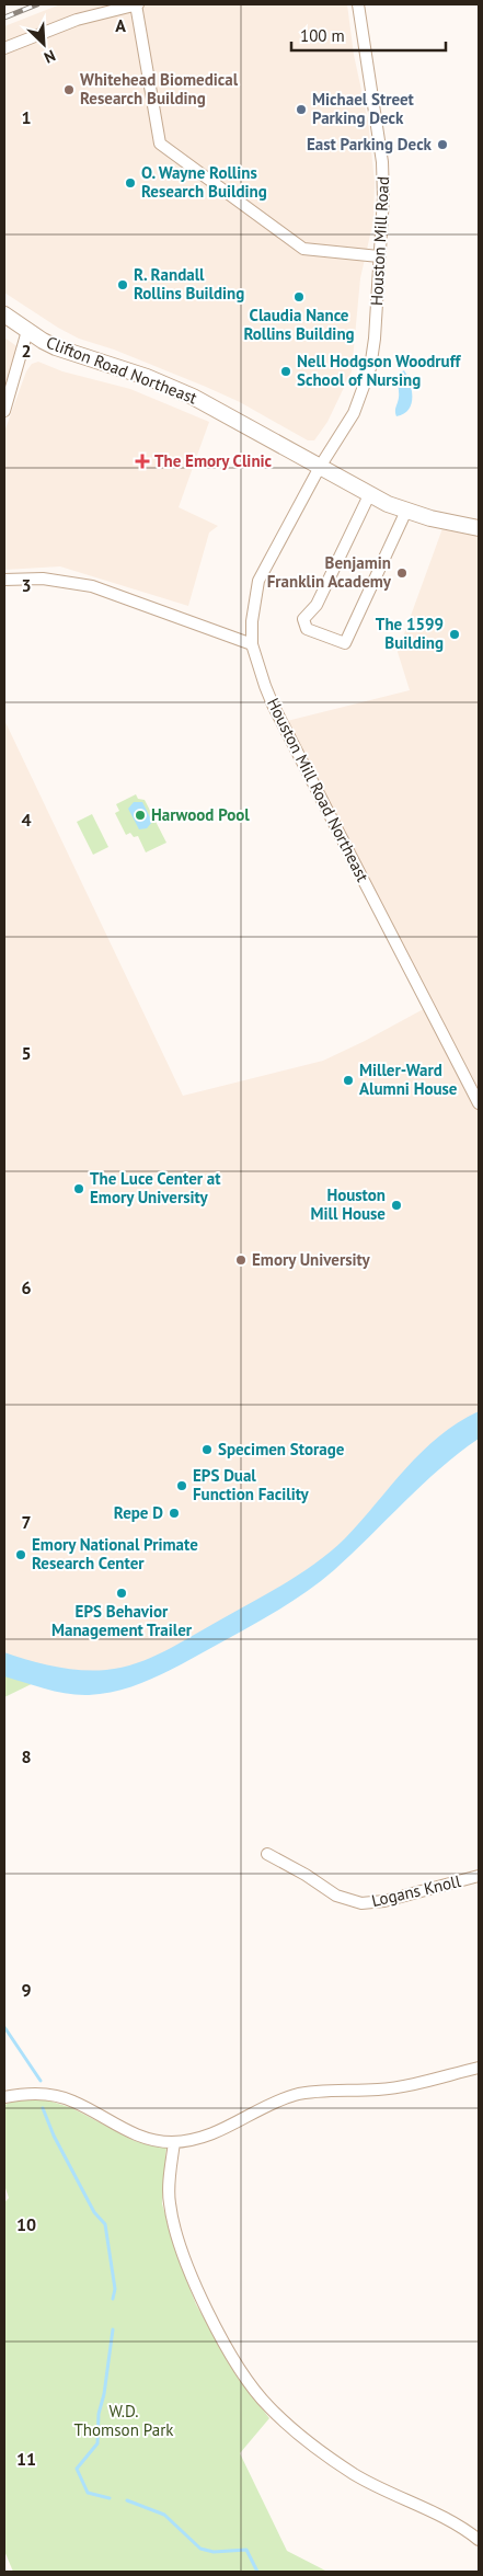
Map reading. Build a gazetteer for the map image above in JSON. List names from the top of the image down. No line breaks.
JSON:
{"streets":{"main road":["Clifton Road Northeast"],"street":["Houston Mill Road","Houston Mill Road Northeast","Logans Knoll"]},"crossings":[["Houston Mill Road","Clifton Road Northeast"],["Houston Mill Road","Houston Mill Road Northeast"],["Clifton Road Northeast","Houston Mill Road Northeast"]],"parks":["W.D. Thomson Park"],"places":{"other":["Whitehead Biomedical Research Building","Michael Street Parking Deck","East Parking Deck","O. Wayne Rollins Research Building","R. Randall Rollins Building","Claudia Nance Rollins Building","Nell Hodgson Woodruff School of Nursing","Benjamin Franklin Academy","The 1599 Building","Harwood Pool","Miller-Ward Alumni House","The Luce Center at Emory University","Houston Mill House","Emory University","Specimen Storage","EPS Dual Function Facility","Repe D","Emory National Primate Research Center","EPS Behavior Management Trailer"],"health":["The Emory Clinic"]},"scale_bar":"100 m","north":"bottom right","grid":{"columns":["A"],"rows":["1","2","3","4","5","6","7","8","9","10","11"]}}
